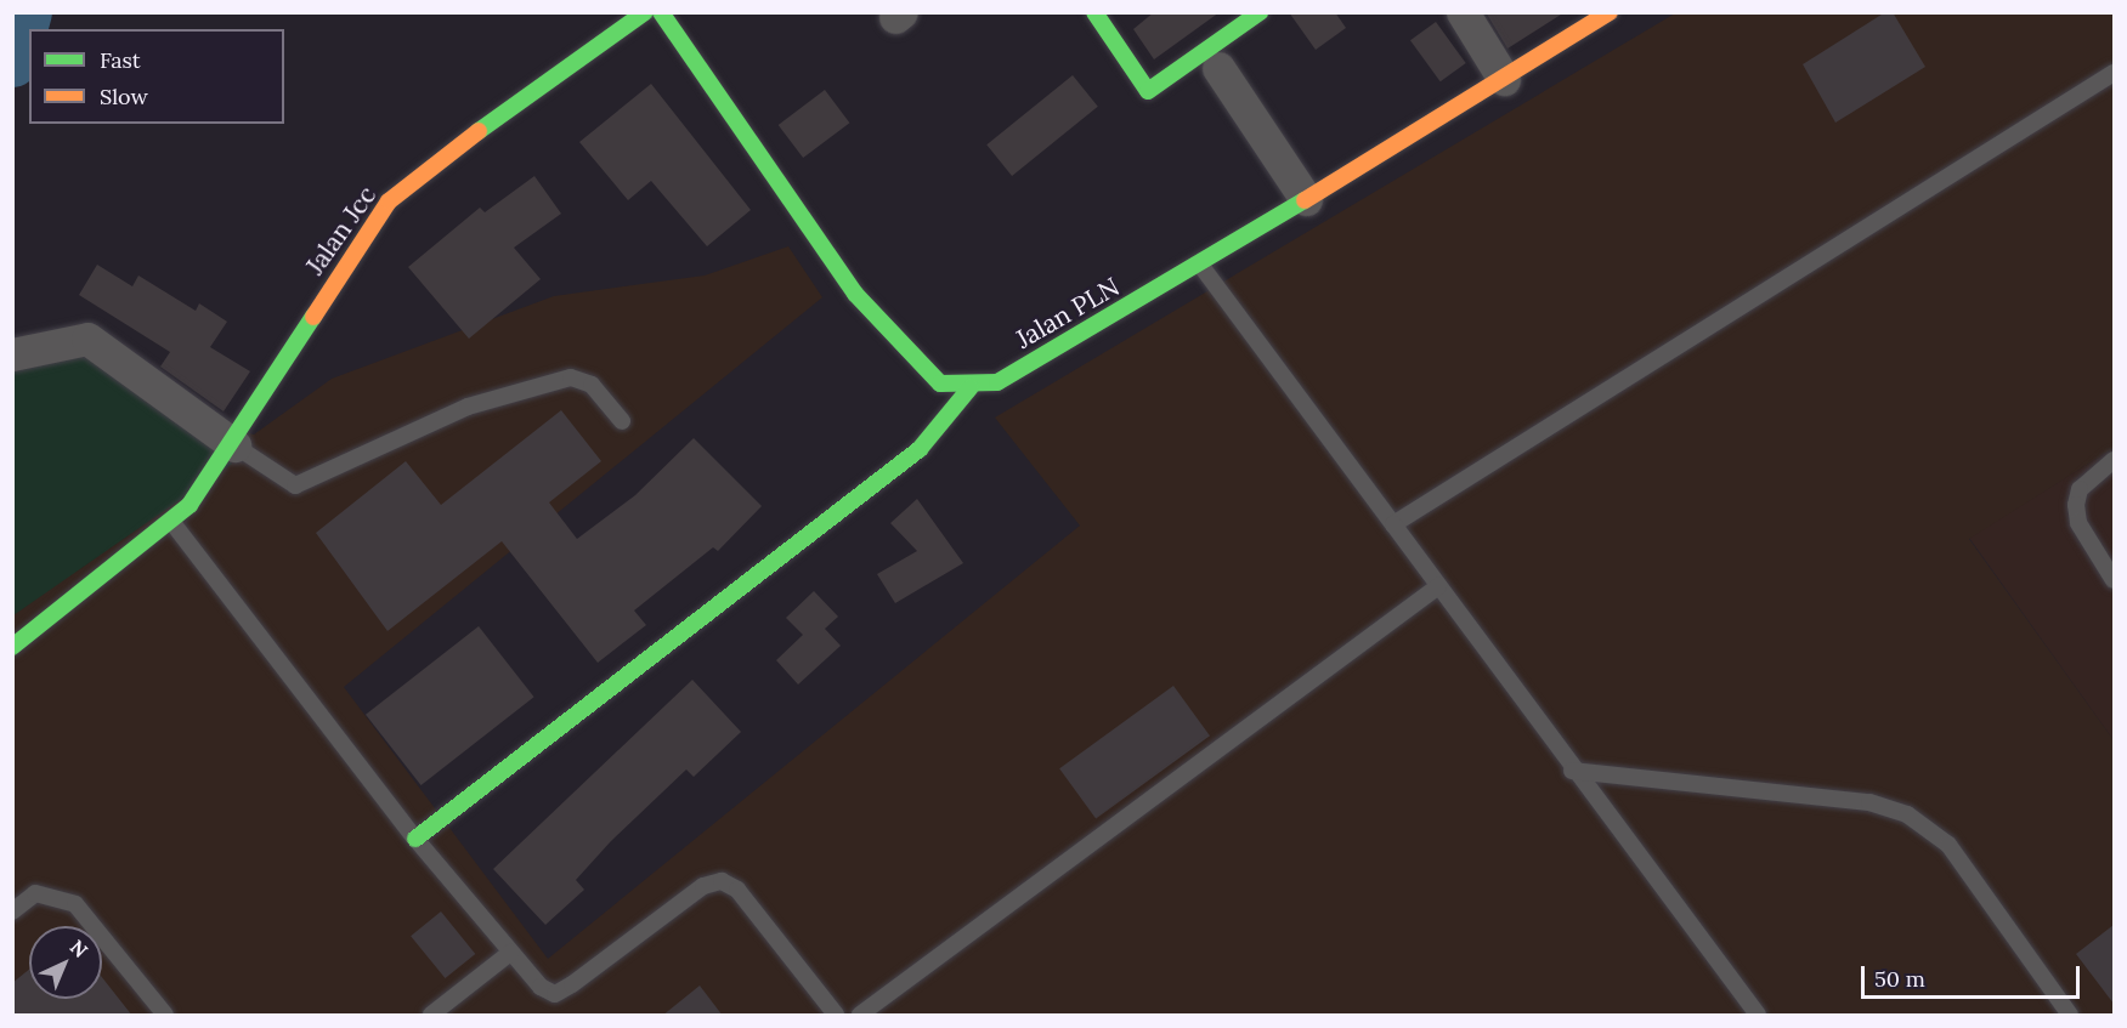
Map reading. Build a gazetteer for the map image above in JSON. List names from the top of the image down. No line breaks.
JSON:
{"streets":{"street":["Jalan Jcc","Jalan PLN"]},"legend":["Fast","Slow"],"scale_bar":"50 m","north":"top right"}
